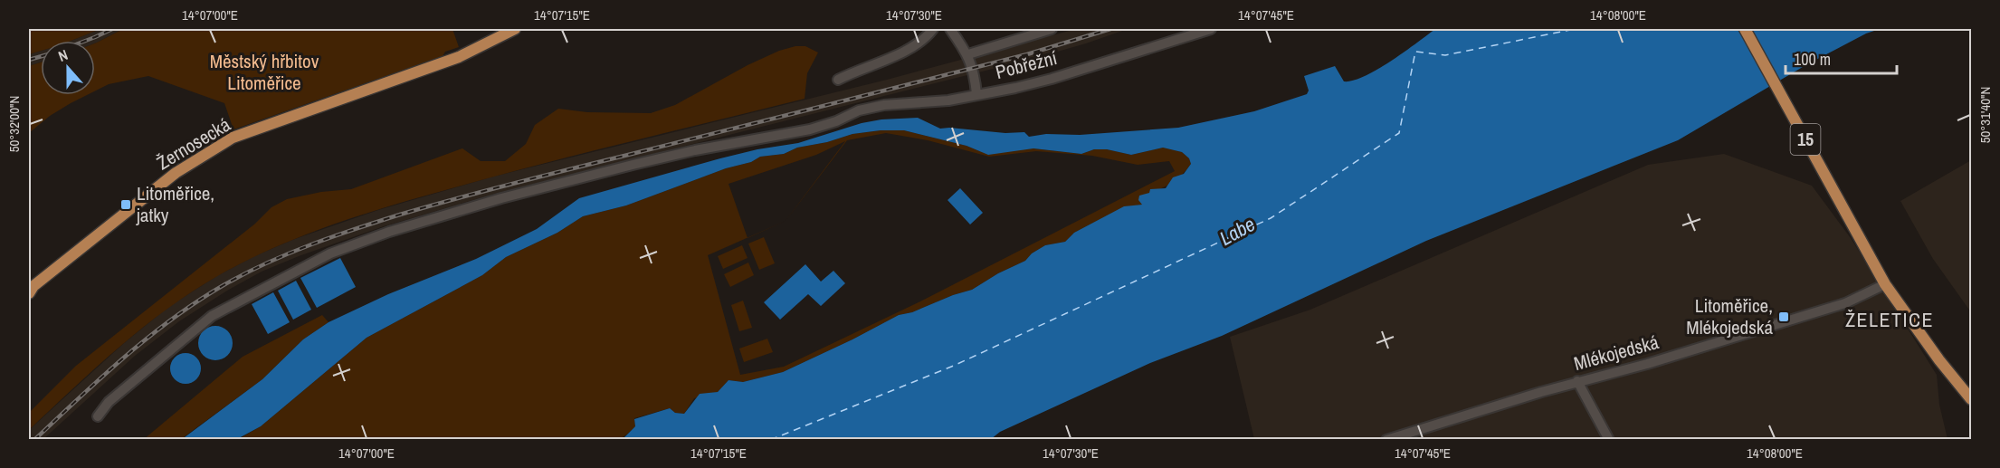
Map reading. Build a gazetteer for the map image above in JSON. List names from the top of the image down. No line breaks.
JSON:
{"streets":{"main road":["15","Žernosecká"],"street":["Pobřežní","Mlékojedská"]},"crossings":[["15","Mlékojedská"]],"districts":["ŽELETICE"],"water":["Labe"],"parks":["Městský hřbitov Litoměřice"],"places":{"transit":["Litoměřice, jatky","Litoměřice, Mlékojedská"]},"scale_bar":"100 m","north":"top","coordinates":["14°07'00\"E","14°07'15\"E","14°07'30\"E","14°07'45\"E","14°08'00\"E","50°31'40\"N","50°32'00\"N"]}
